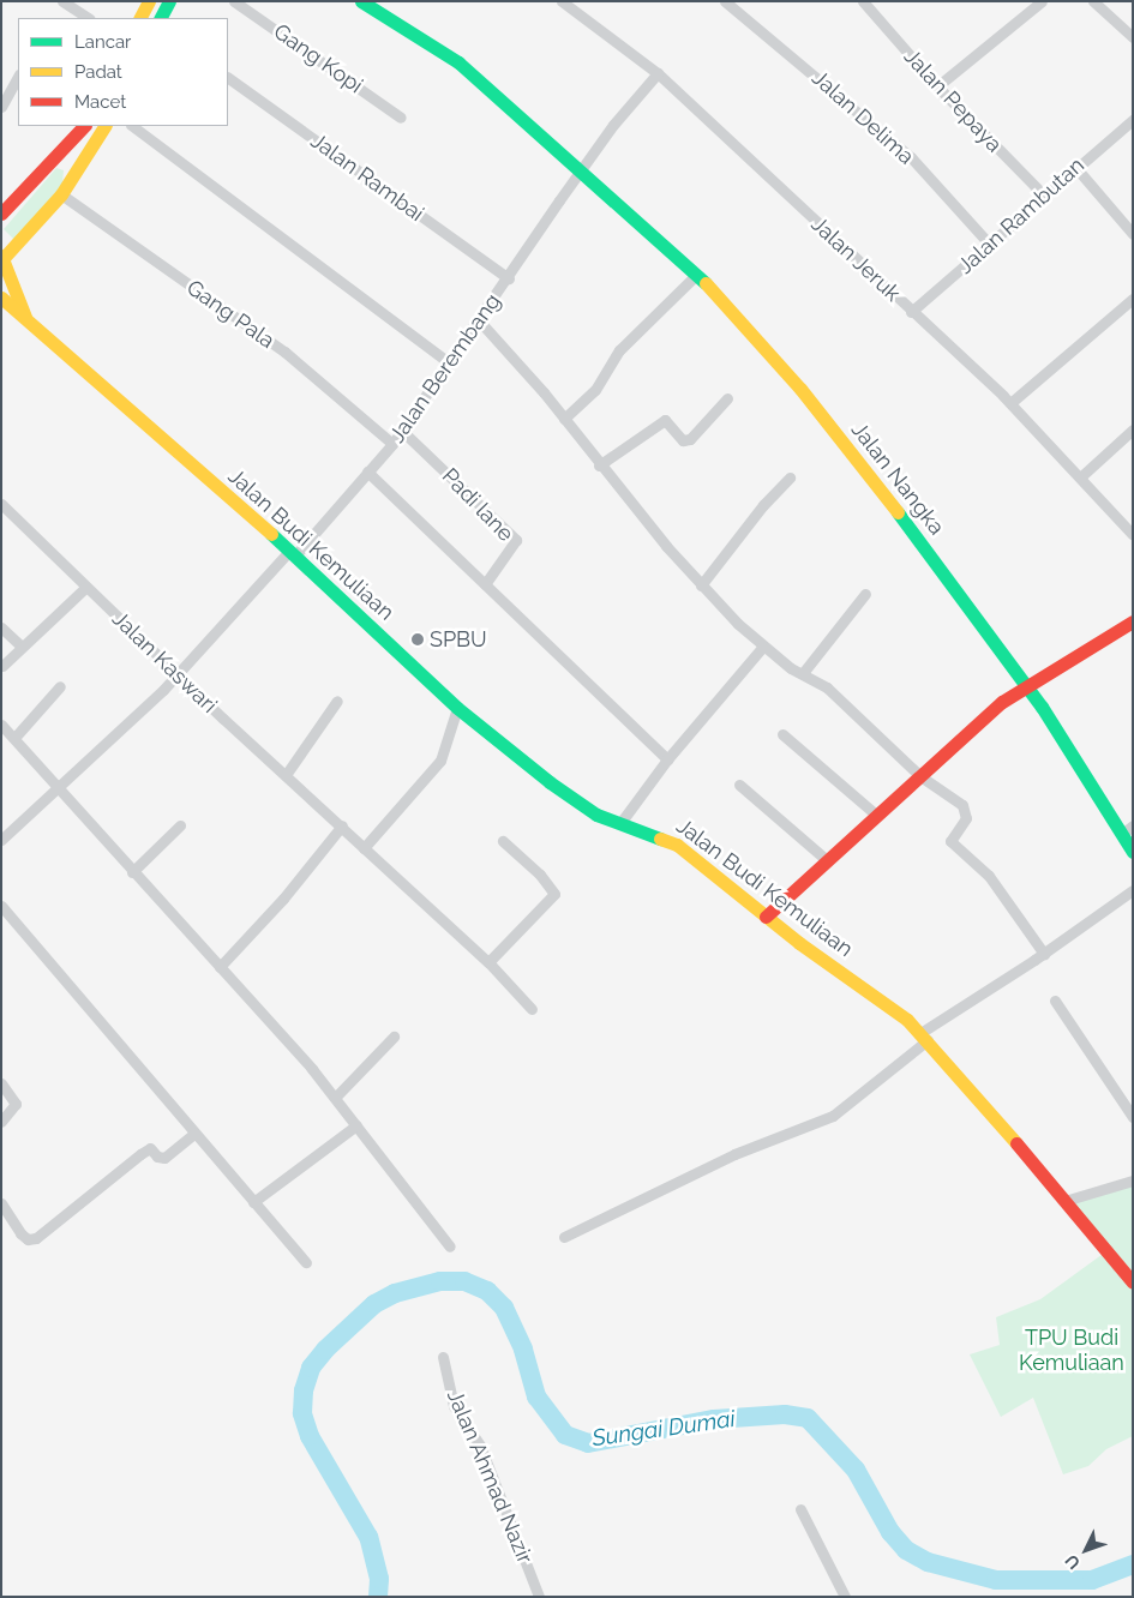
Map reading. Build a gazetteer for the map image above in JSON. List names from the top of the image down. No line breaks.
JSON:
{"streets":{"street":["Gang Kopi","Jalan Pepaya","Jalan Delima","Jalan Rambai","Jalan Rambutan","Jalan Jeruk","Gang Pala","Jalan Berembang","Jalan Nangka","Padi lane","Jalan Budi Kemuliaan","Jalan Kaswari","Jalan Ahmad Nazir"]},"crossings":[["Jalan Pepaya","Jalan Rambutan"],["Jalan Delima","Jalan Rambutan"],["Jalan Rambai","Jalan Berembang"],["Jalan Rambutan","Jalan Jeruk"],["Jalan Jeruk","Jalan Berembang"],["Gang Pala","Jalan Berembang"],["Jalan Berembang","Jalan Nangka"],["Jalan Berembang","Padi lane"],["Jalan Berembang","Jalan Budi Kemuliaan"],["Jalan Berembang","Jalan Kaswari"]],"water":["Sungai Dumai"],"parks":["TPU Budi Kemuliaan"],"places":["SPBU"],"legend":["Lancar","Padat","Macet"],"north":"bottom left"}
